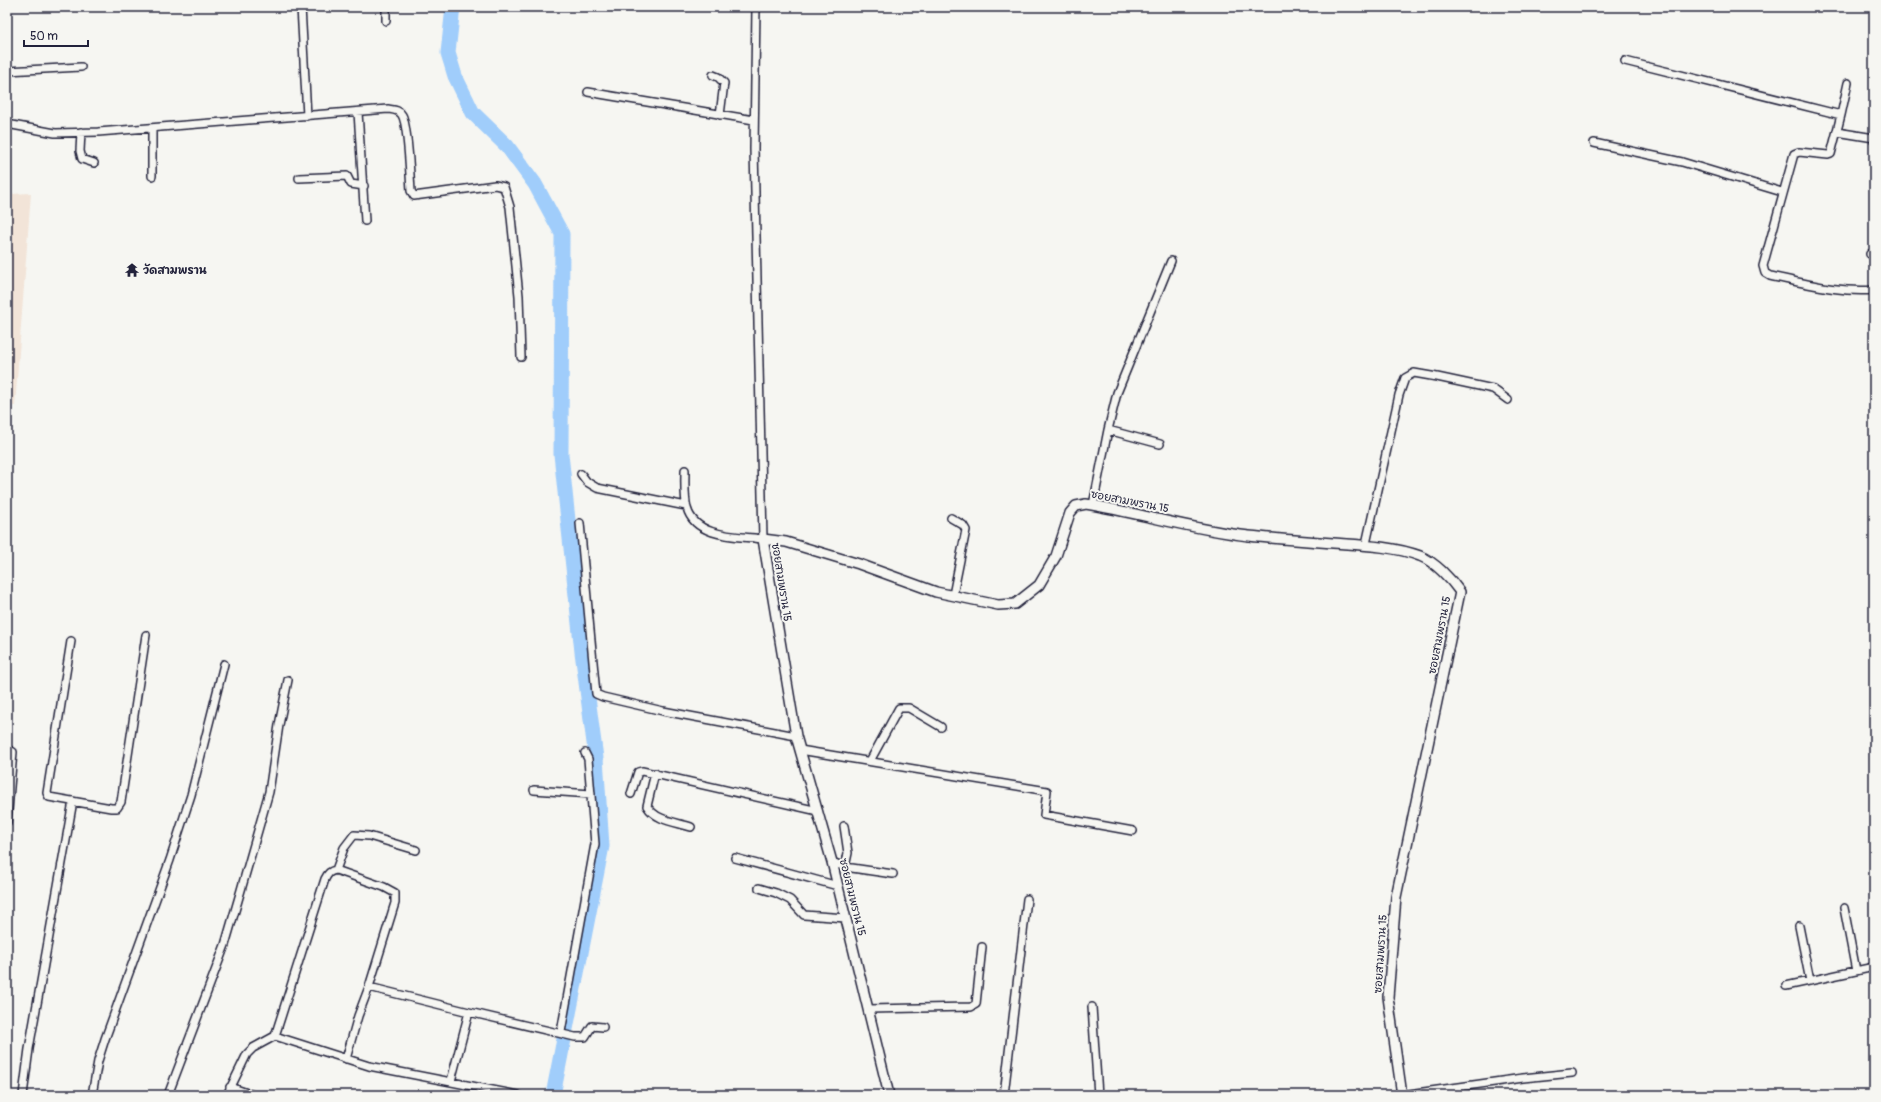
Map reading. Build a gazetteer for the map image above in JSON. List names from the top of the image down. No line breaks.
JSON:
{"streets":{"street":["ซอยสามพราน 15"]},"places":{"temple":["วัดสามพราน"]},"scale_bar":"50 m"}
